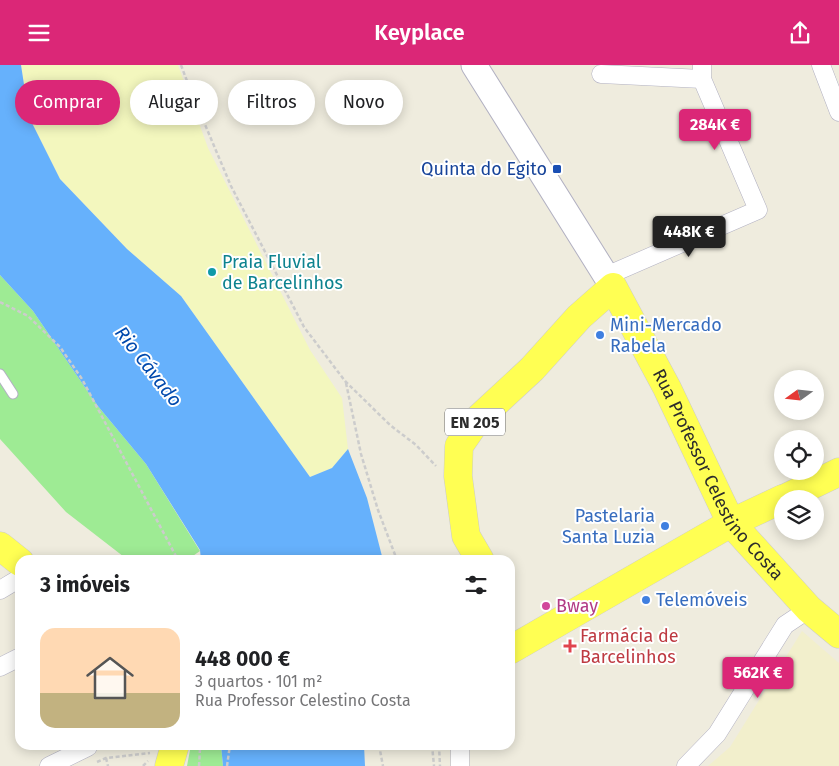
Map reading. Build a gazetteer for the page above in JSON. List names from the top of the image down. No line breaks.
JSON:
{"streets":{"main road":["EN 205","Rua Professor Celestino Costa"]},"crossings":[["EN 205","Rua Professor Celestino Costa"]],"water":["Rio Cávado"],"places":{"transit":["Quinta do Egito"],"other":["Praia Fluvial de Barcelinhos","Mini-Mercado Rabela","Pastelaria Santa Luzia","Telemóveis","Bway"],"health":["Farmácia de Barcelinhos"]},"north":"left","page":{"header":"Keyplace","chip":["Comprar","Alugar","Filtros","Novo"],"price":["284K €","448K €","562K €"],"heading":"3 imóveis","list":[{"name":"448 000 €","note":"3 quartos · 101 m² · Rua Professor Celestino Costa"}]}}
